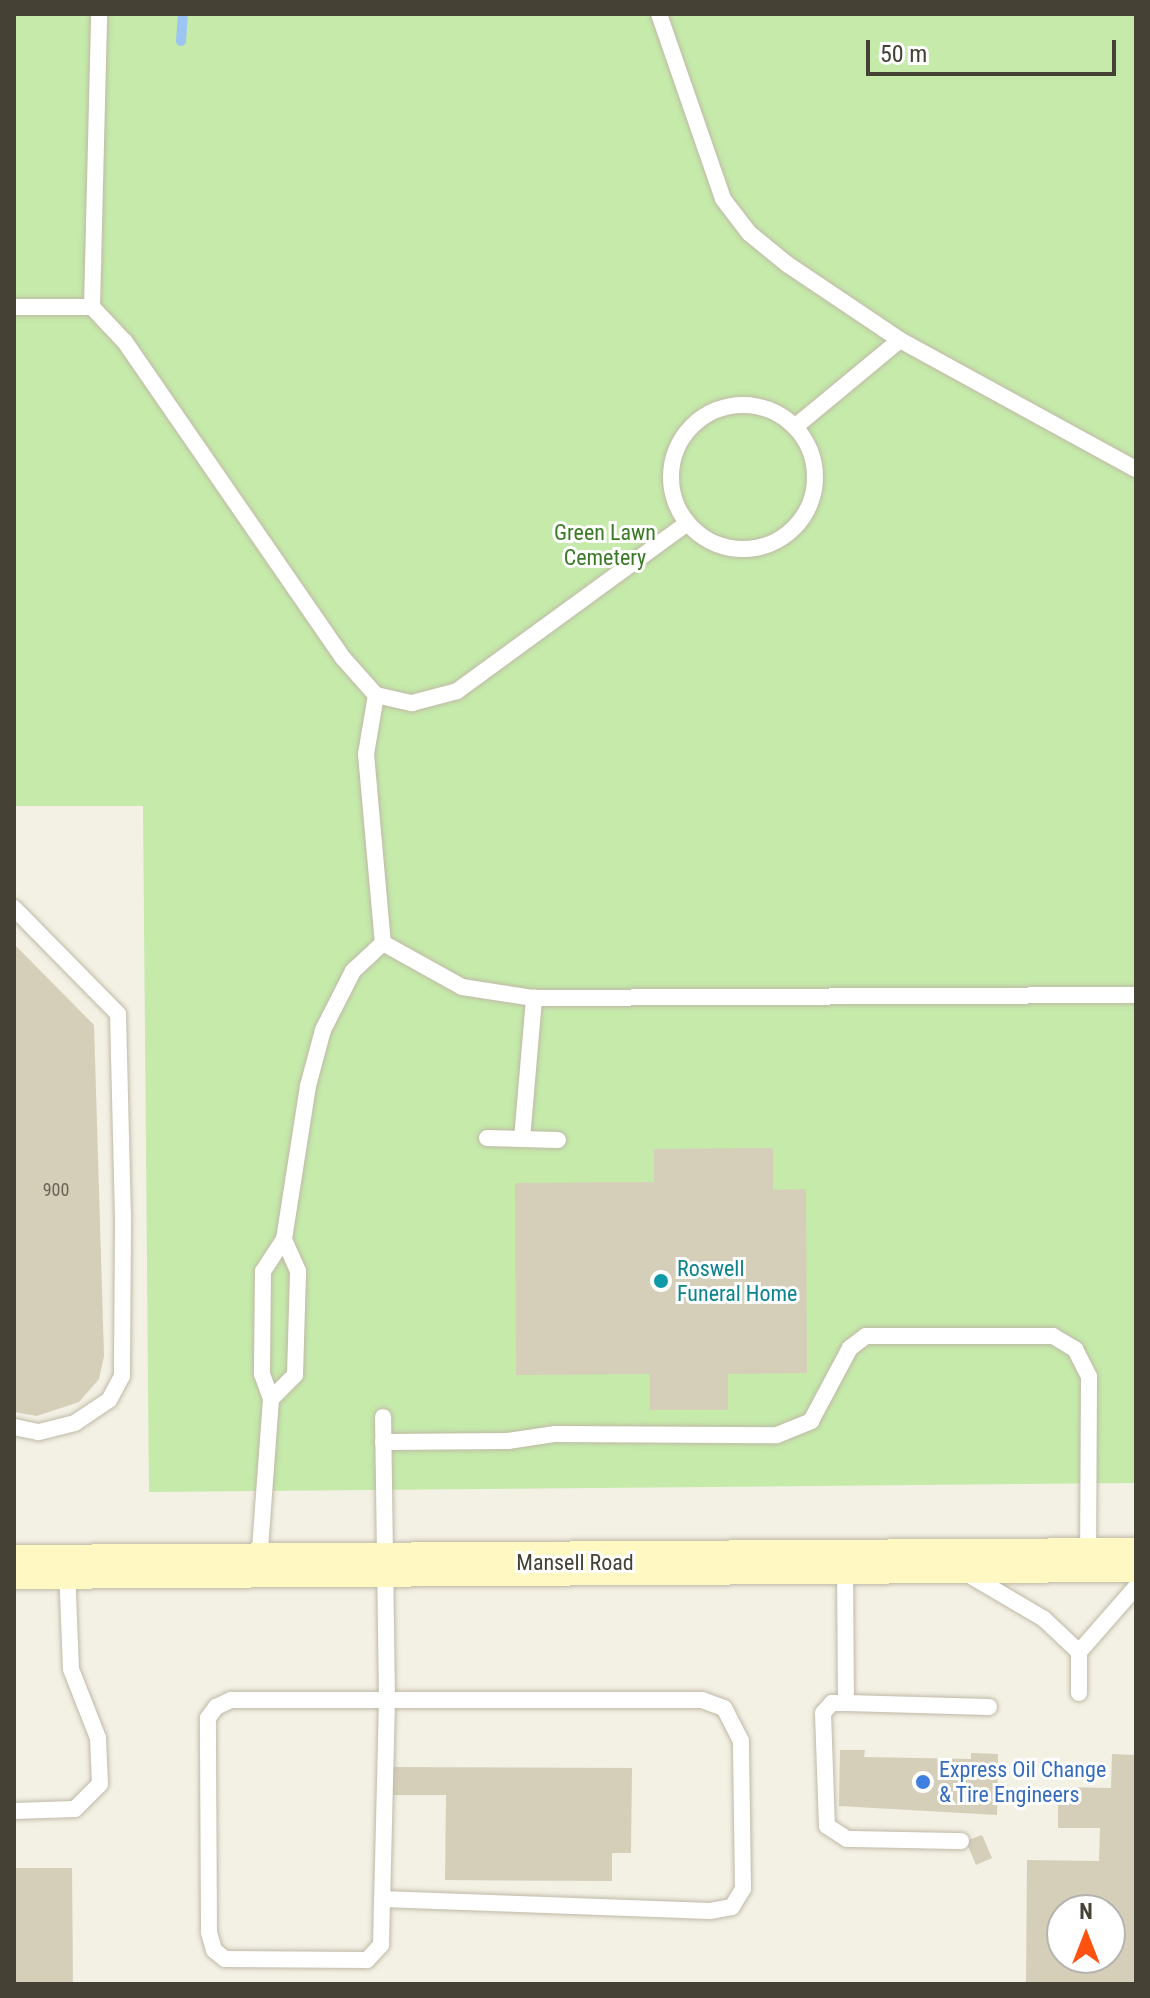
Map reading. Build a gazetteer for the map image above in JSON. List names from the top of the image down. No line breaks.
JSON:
{"streets":{"main road":["Mansell Road"]},"parks":["Green Lawn Cemetery"],"places":["Roswell Funeral Home","Express Oil Change & Tire Engineers"],"house_numbers":["900"],"scale_bar":"50 m","north":"top"}
